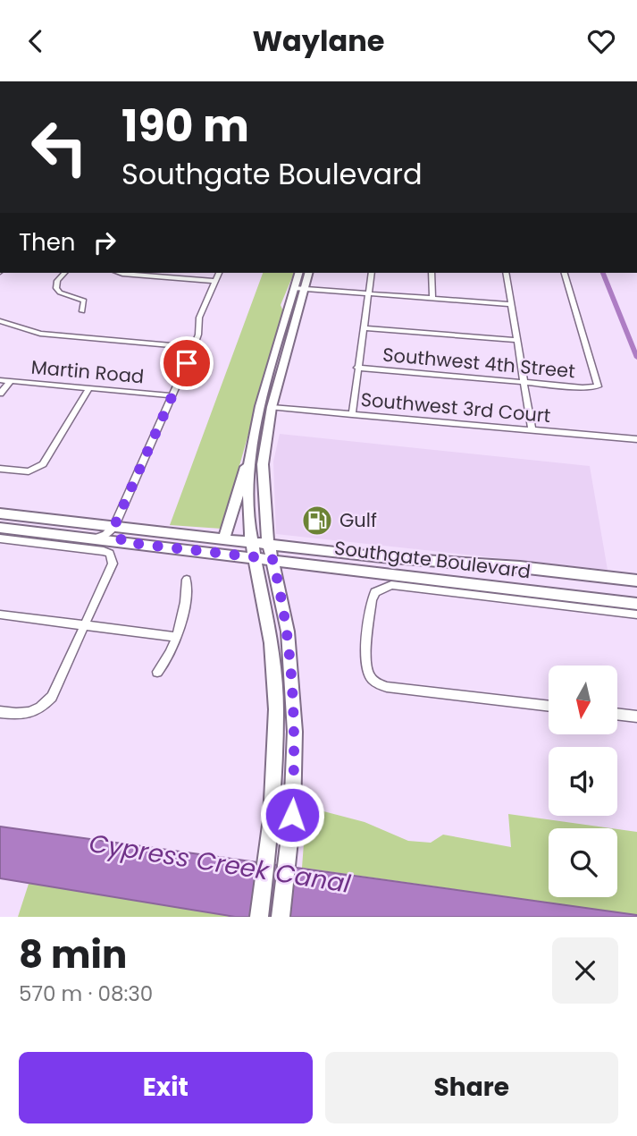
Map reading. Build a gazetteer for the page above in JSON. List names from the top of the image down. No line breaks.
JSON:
{"streets":{"main road":["Southgate Boulevard"],"street":["Southwest 4th Street","Martin Road","Southwest 3rd Court"]},"water":["Cypress Creek Canal"],"places":{"fuel station":["Gulf"]},"north":"bottom","page":{"header":"Waylane","turn":["190 m","Southgate Boulevard"],"then":"Then","heading":["8 min","570 m · 08:30"],"buttons":["Exit","Share"]}}
